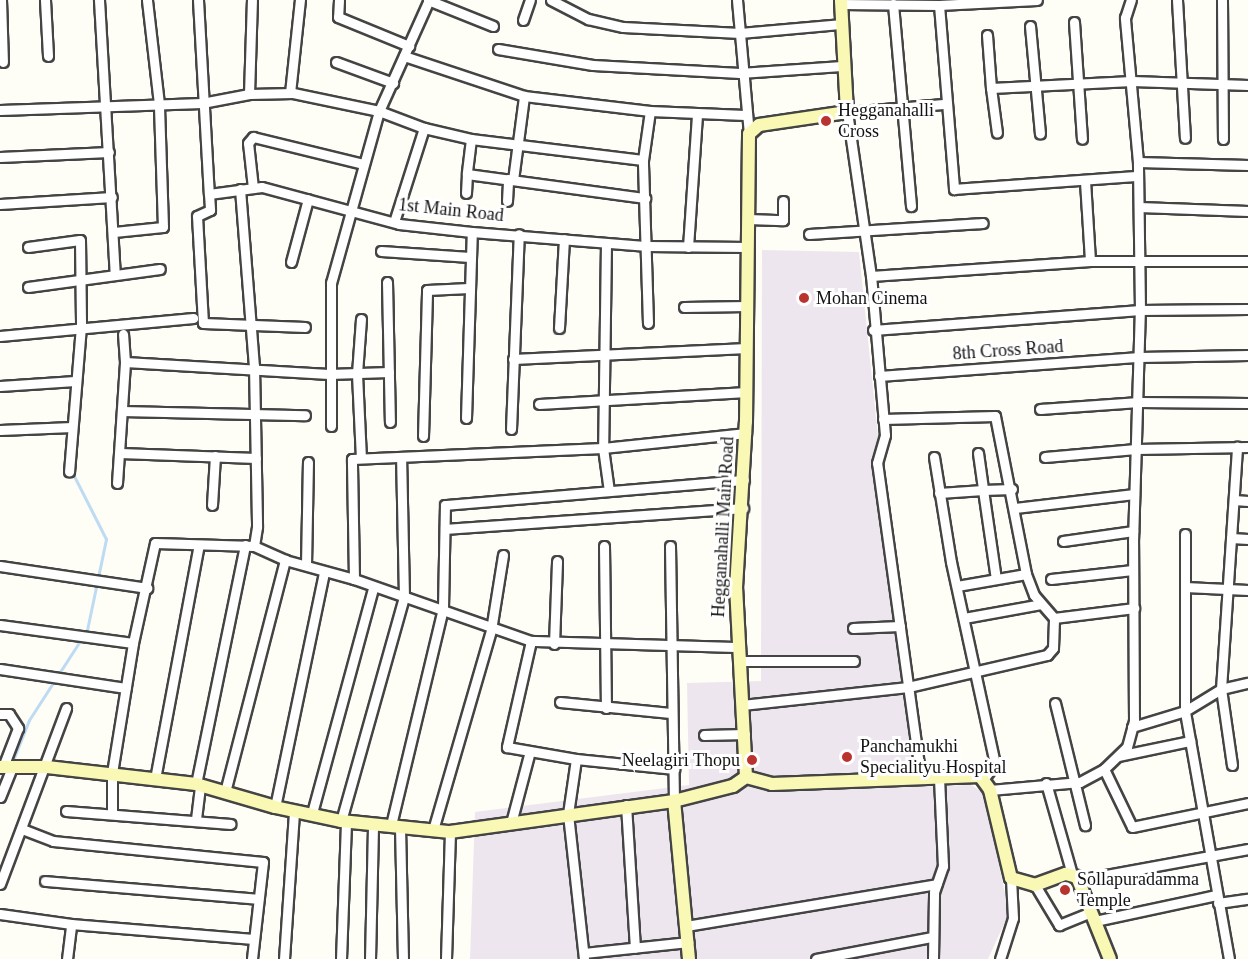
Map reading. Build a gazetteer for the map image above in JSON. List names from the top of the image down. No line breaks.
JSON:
{"streets":{"main road":["Hegganahalli Main Road"],"street":["1st Main Road","8th Cross Road"]},"crossings":[["1st Main Road","Hegganahalli Main Road"]],"places":["Hegganahalli Cross","Mohan Cinema","Panchamukhi Specialityu Hospital","Neelagiri Thopu","Sollapuradamma Temple"]}
